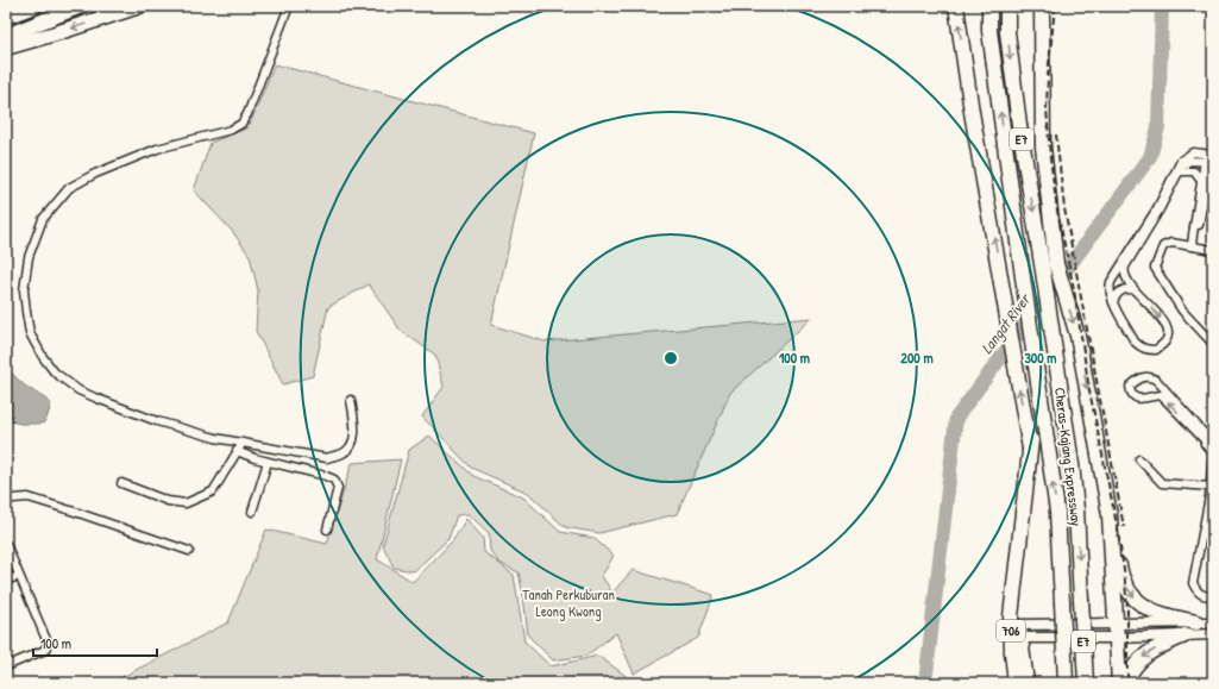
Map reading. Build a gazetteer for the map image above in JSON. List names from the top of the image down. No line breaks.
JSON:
{"streets":{"highway":["E7","Cheras–Kajang Expressway","706"]},"water":["Langat River"],"parks":["Tanah Perkuburan Leong Kwong"],"scale_bar":"100 m","rings":["100 m","200 m","300 m"]}
